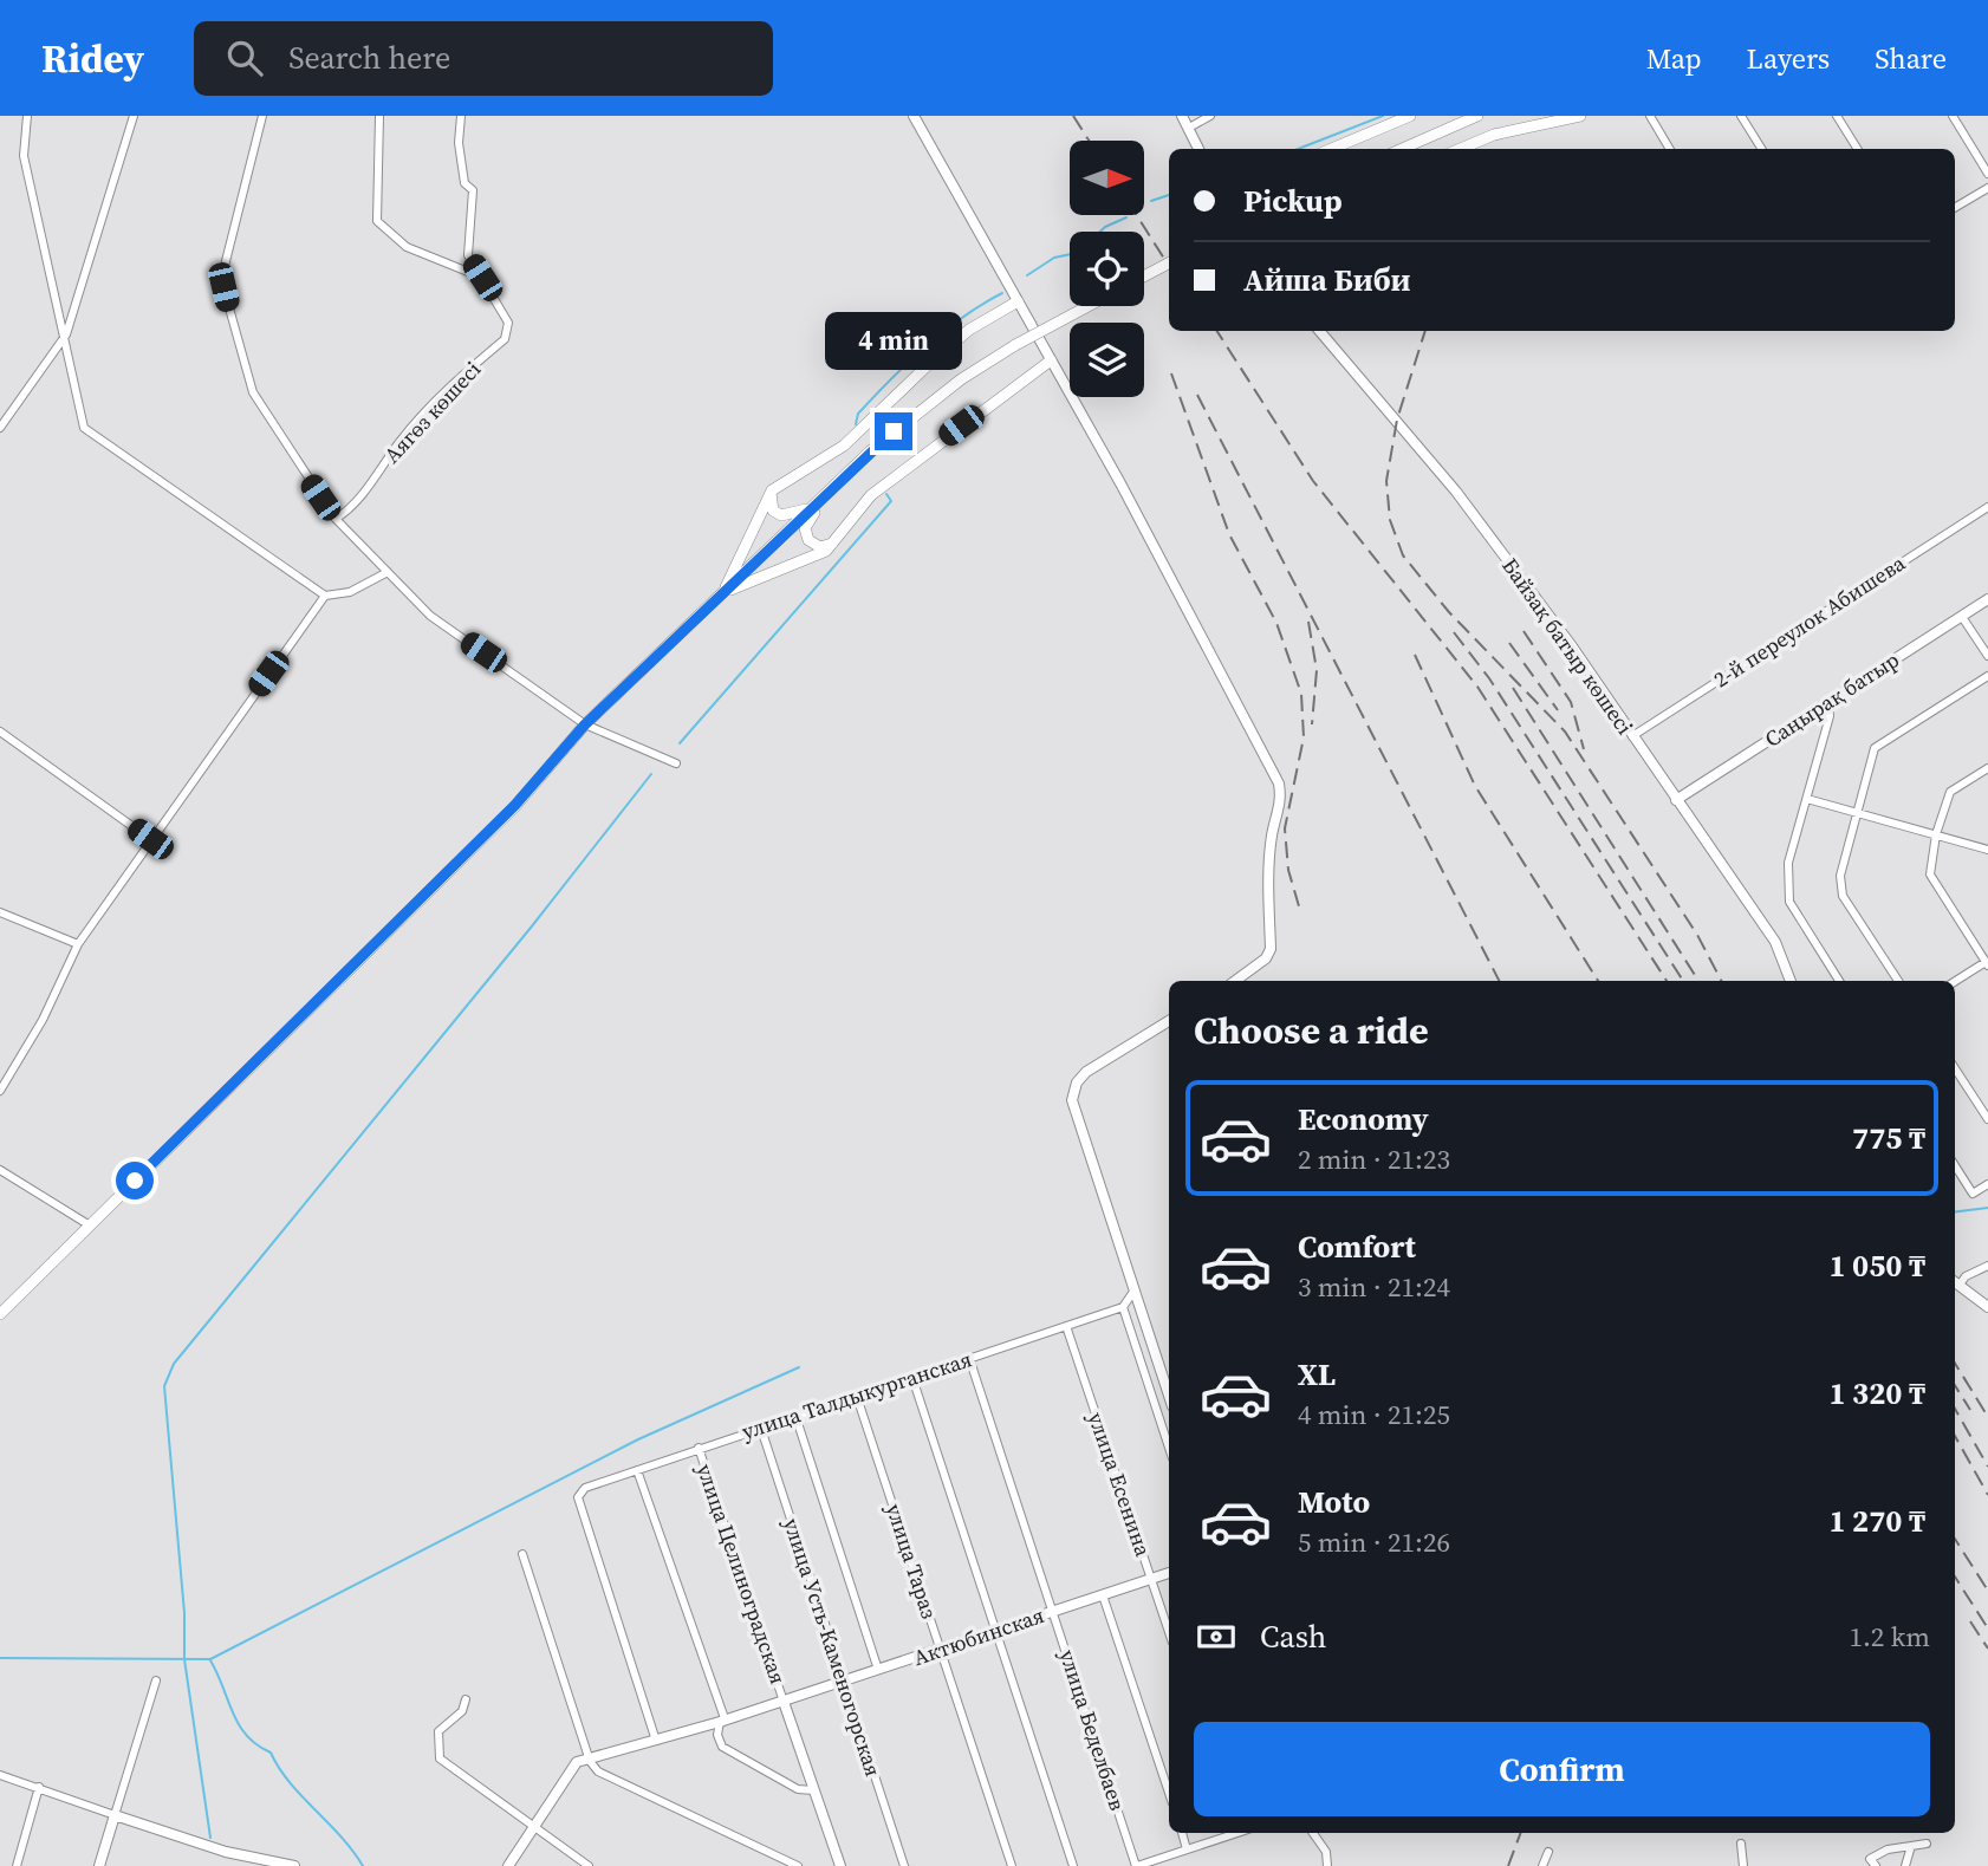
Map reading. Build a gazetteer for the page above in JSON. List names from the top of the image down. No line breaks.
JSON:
{"streets":{"street":["Аягөз көшесі","2-й переулок Абишева","Байзақ батыр көшесі","Саңырақ батыр","улица Талдыкурганская","улица Есенина","улица Тараз","улица Целиноградская","Актюбинская","улица Усть-Каменогорская","улица Беделбаев"]},"crossings":[["2-й переулок Абишева","Байзақ батыр көшесі"],["Байзақ батыр көшесі","Саңырақ батыр"],["улица Талдыкурганская","улица Есенина"],["улица Талдыкурганская","улица Тараз"],["улица Талдыкурганская","улица Целиноградская"],["улица Талдыкурганская","Актюбинская"],["улица Талдыкурганская","улица Усть-Каменогорская"],["улица Талдыкурганская","улица Беделбаев"],["улица Есенина","Актюбинская"],["улица Тараз","Актюбинская"],["улица Целиноградская","Актюбинская"],["Актюбинская","улица Усть-Каменогорская"],["Актюбинская","улица Беделбаев"]],"north":"right","page":{"header":"Ridey","search":"Search here","nav":["Map","Layers","Share"],"banner":["Pickup","Айша Биби"],"bubble":"4 min","heading":"Choose a ride","list":[{"name":"Economy","note":"2 min · 21:23","value":"775 ₸"},{"name":"Comfort","note":"3 min · 21:24","value":"1 050 ₸"},{"name":"XL","note":"4 min · 21:25","value":"1 320 ₸"},{"name":"Moto","note":"5 min · 21:26","value":"1 270 ₸"}],"pay":["Cash","1.2 km"],"buttons":"Confirm"}}
